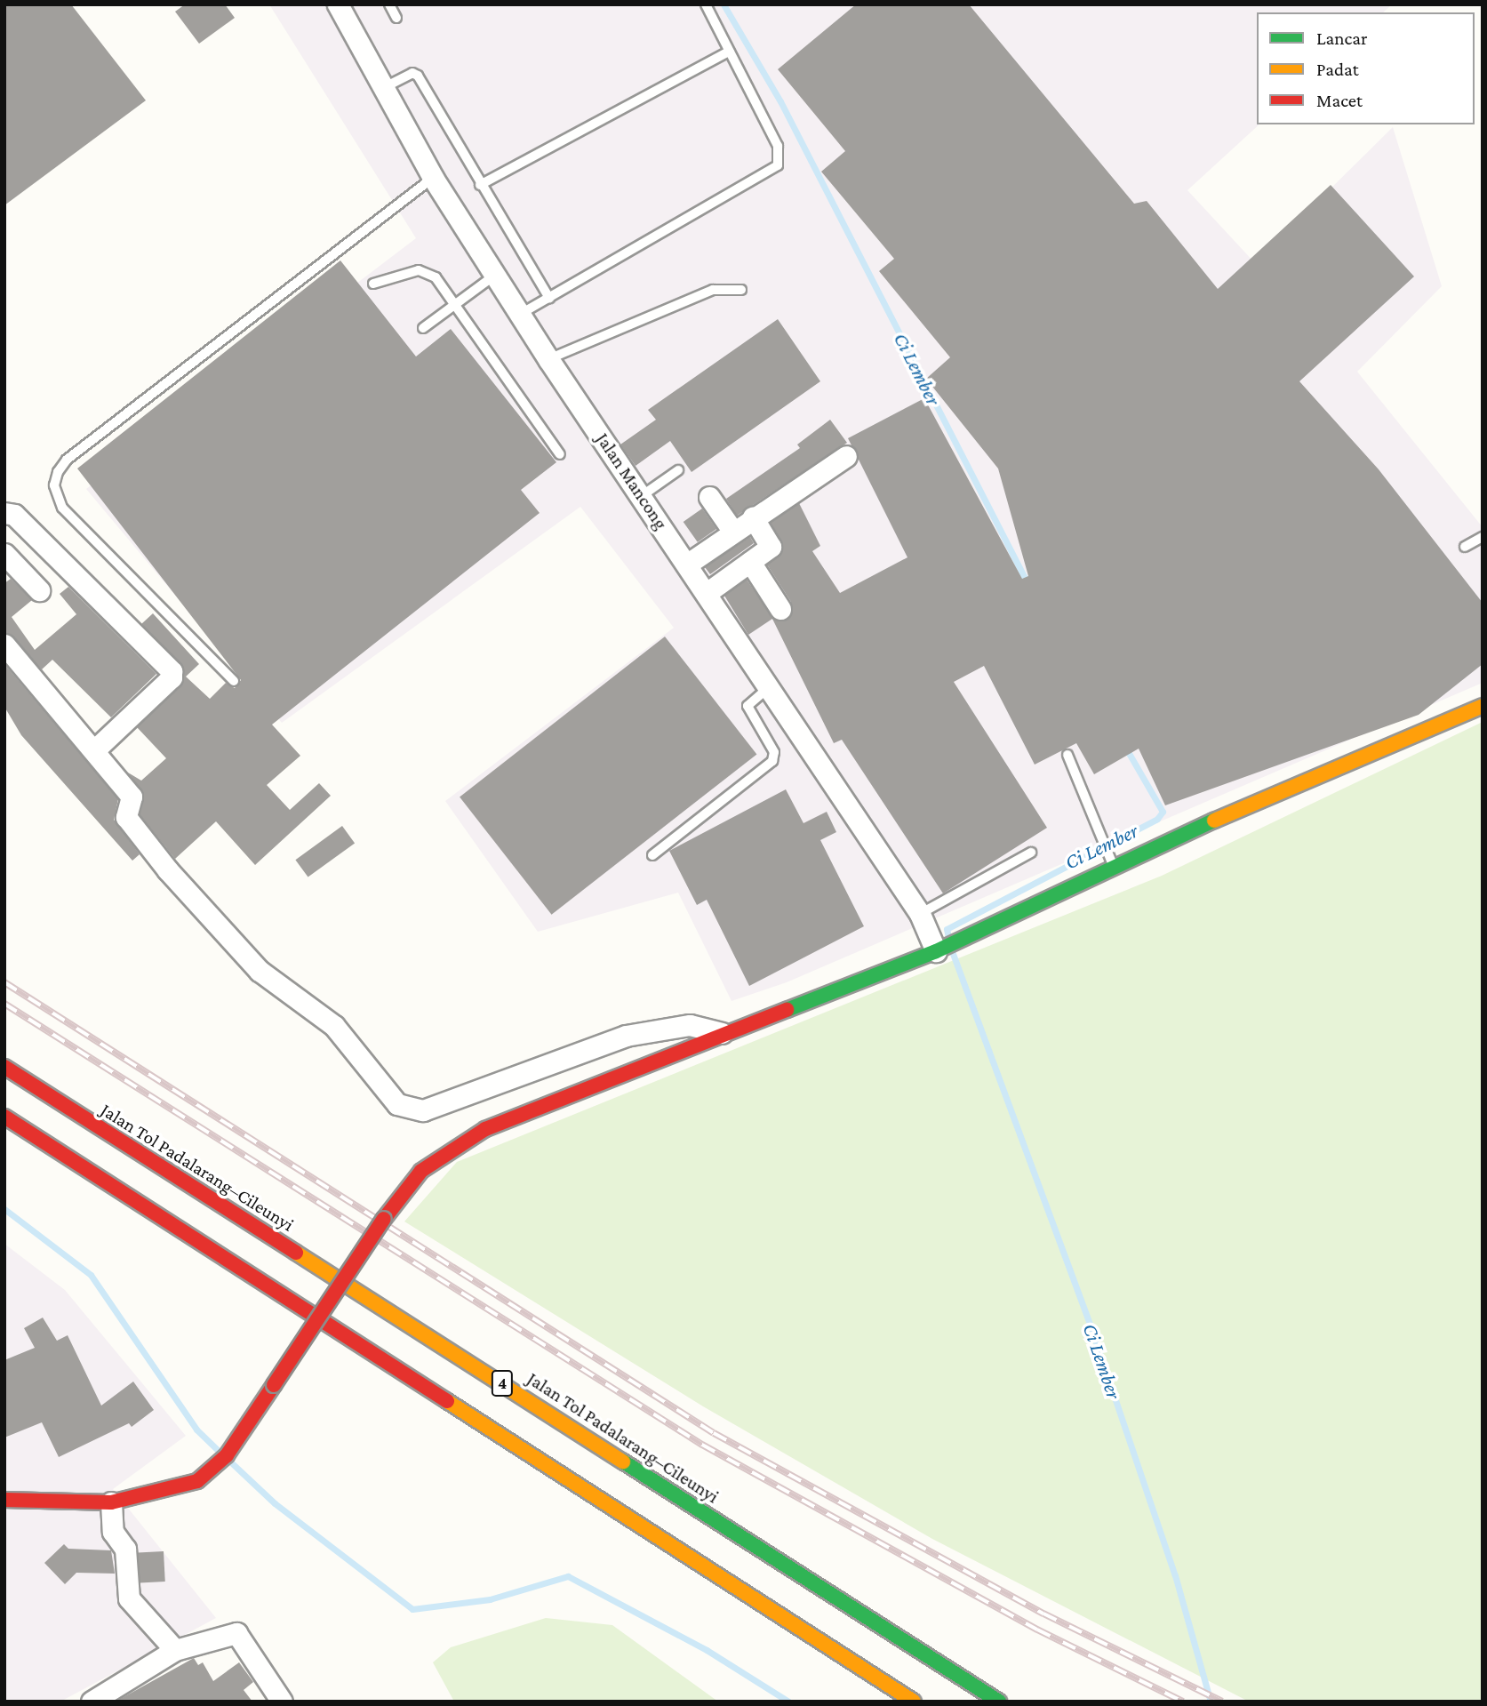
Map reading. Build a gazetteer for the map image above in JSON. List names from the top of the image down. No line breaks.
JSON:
{"streets":{"main road":["Jalan Tol Padalarang–Cileunyi","4"],"street":["Jalan Mancong"]},"water":["Ci Lember"],"legend":["Lancar","Padat","Macet"]}
